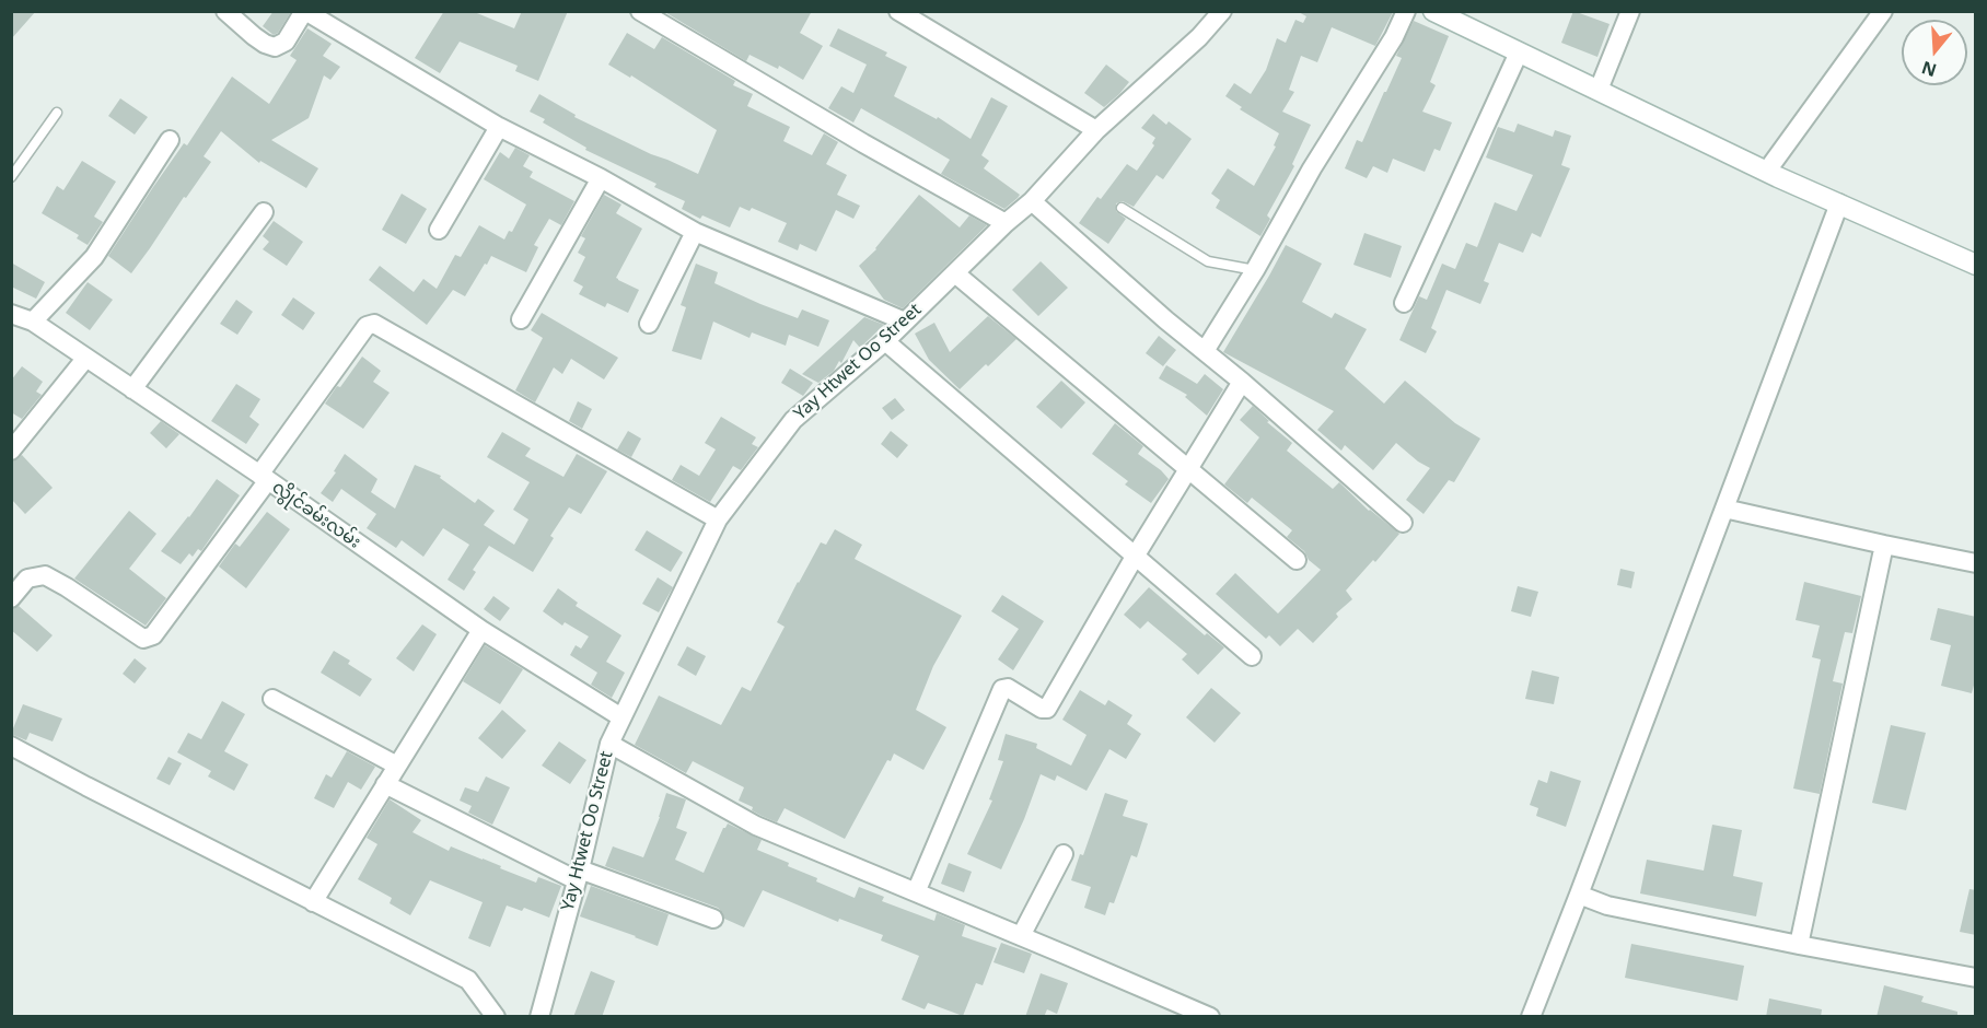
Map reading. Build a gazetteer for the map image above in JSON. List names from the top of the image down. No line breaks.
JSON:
{"streets":{"street":["Yay Htwet Oo Street","လွိုင်ခမ်းလမ်း"]},"crossings":[["Yay Htwet Oo Street","လွိုင်ခမ်းလမ်း"]],"north":"bottom"}
